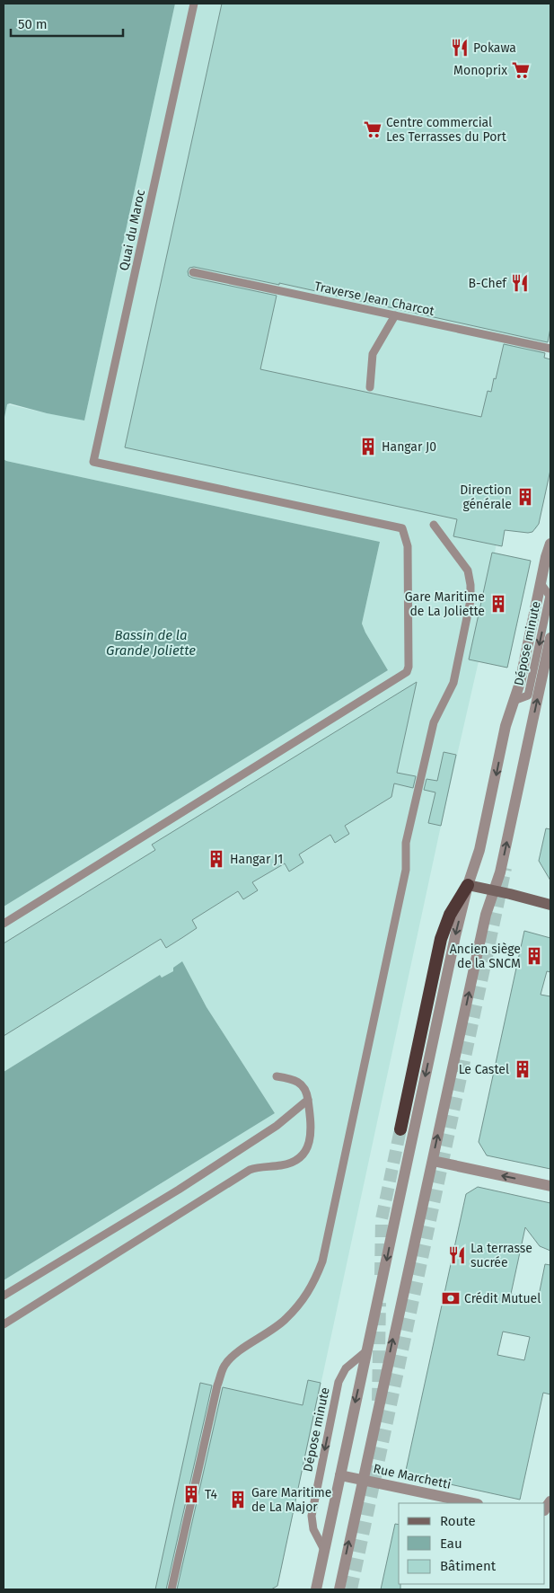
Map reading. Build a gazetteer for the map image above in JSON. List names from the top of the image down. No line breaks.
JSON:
{"streets":{"street":["Rue Marchetti"],"lane":["Quai du Maroc","Traverse Jean Charcot","Dépose minute"]},"one_way":["Dépose minute"],"water":["Bassin de la Grande Joliette"],"places":{"restaurant":["Pokawa","B-Chef","La terrasse sucrée"],"supermarket":["Monoprix","Centre commercial Les Terrasses du Port"],"building":["Hangar J0","Direction générale","Gare Maritime de La Joliette","Hangar J1","Ancien siège de la SNCM","Le Castel","T4","Gare Maritime de La Major"],"bank":["Crédit Mutuel"]},"legend":["Route","Eau","Bâtiment"],"scale_bar":"50 m"}
